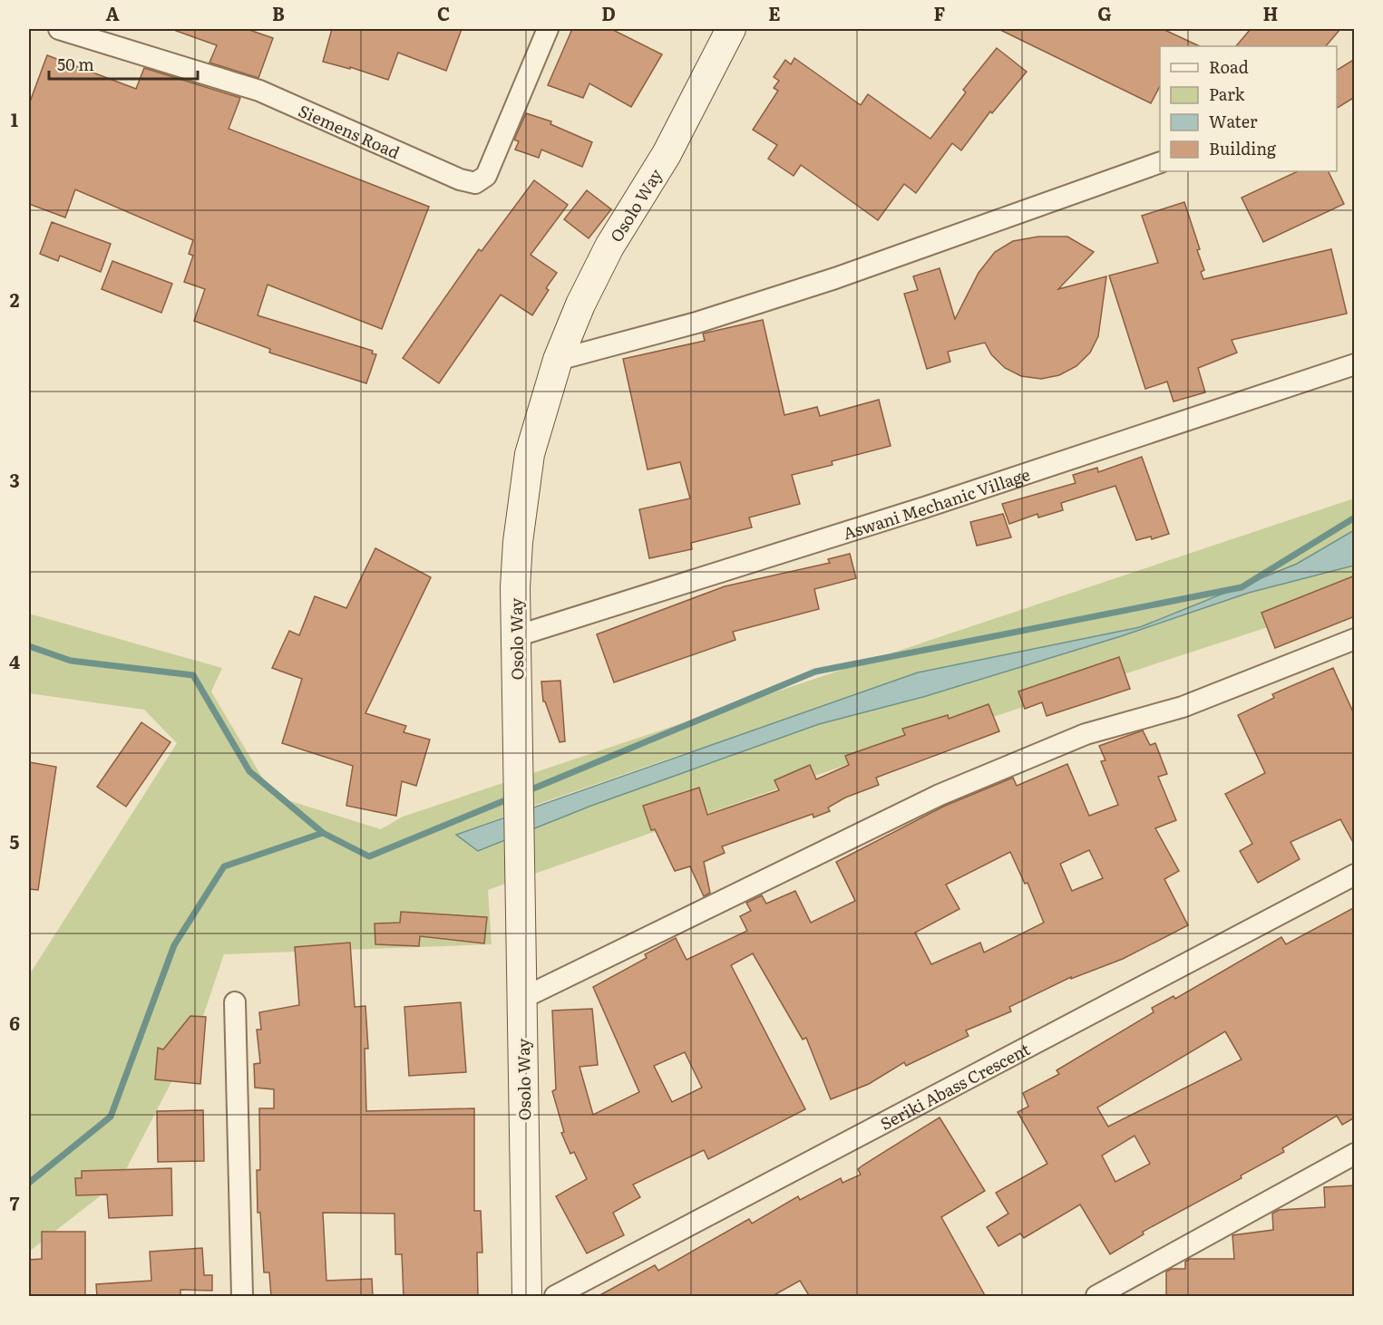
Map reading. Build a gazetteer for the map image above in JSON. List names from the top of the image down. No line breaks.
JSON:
{"streets":{"main road":["Osolo Way"],"street":["Siemens Road","Aswani Mechanic Village","Seriki Abass Crescent"]},"crossings":[["Osolo Way","Aswani Mechanic Village"]],"legend":["Road","Park","Water","Building"],"scale_bar":"50 m","grid":{"columns":["A","B","C","D","E","F","G","H"],"rows":["1","2","3","4","5","6","7"]}}
